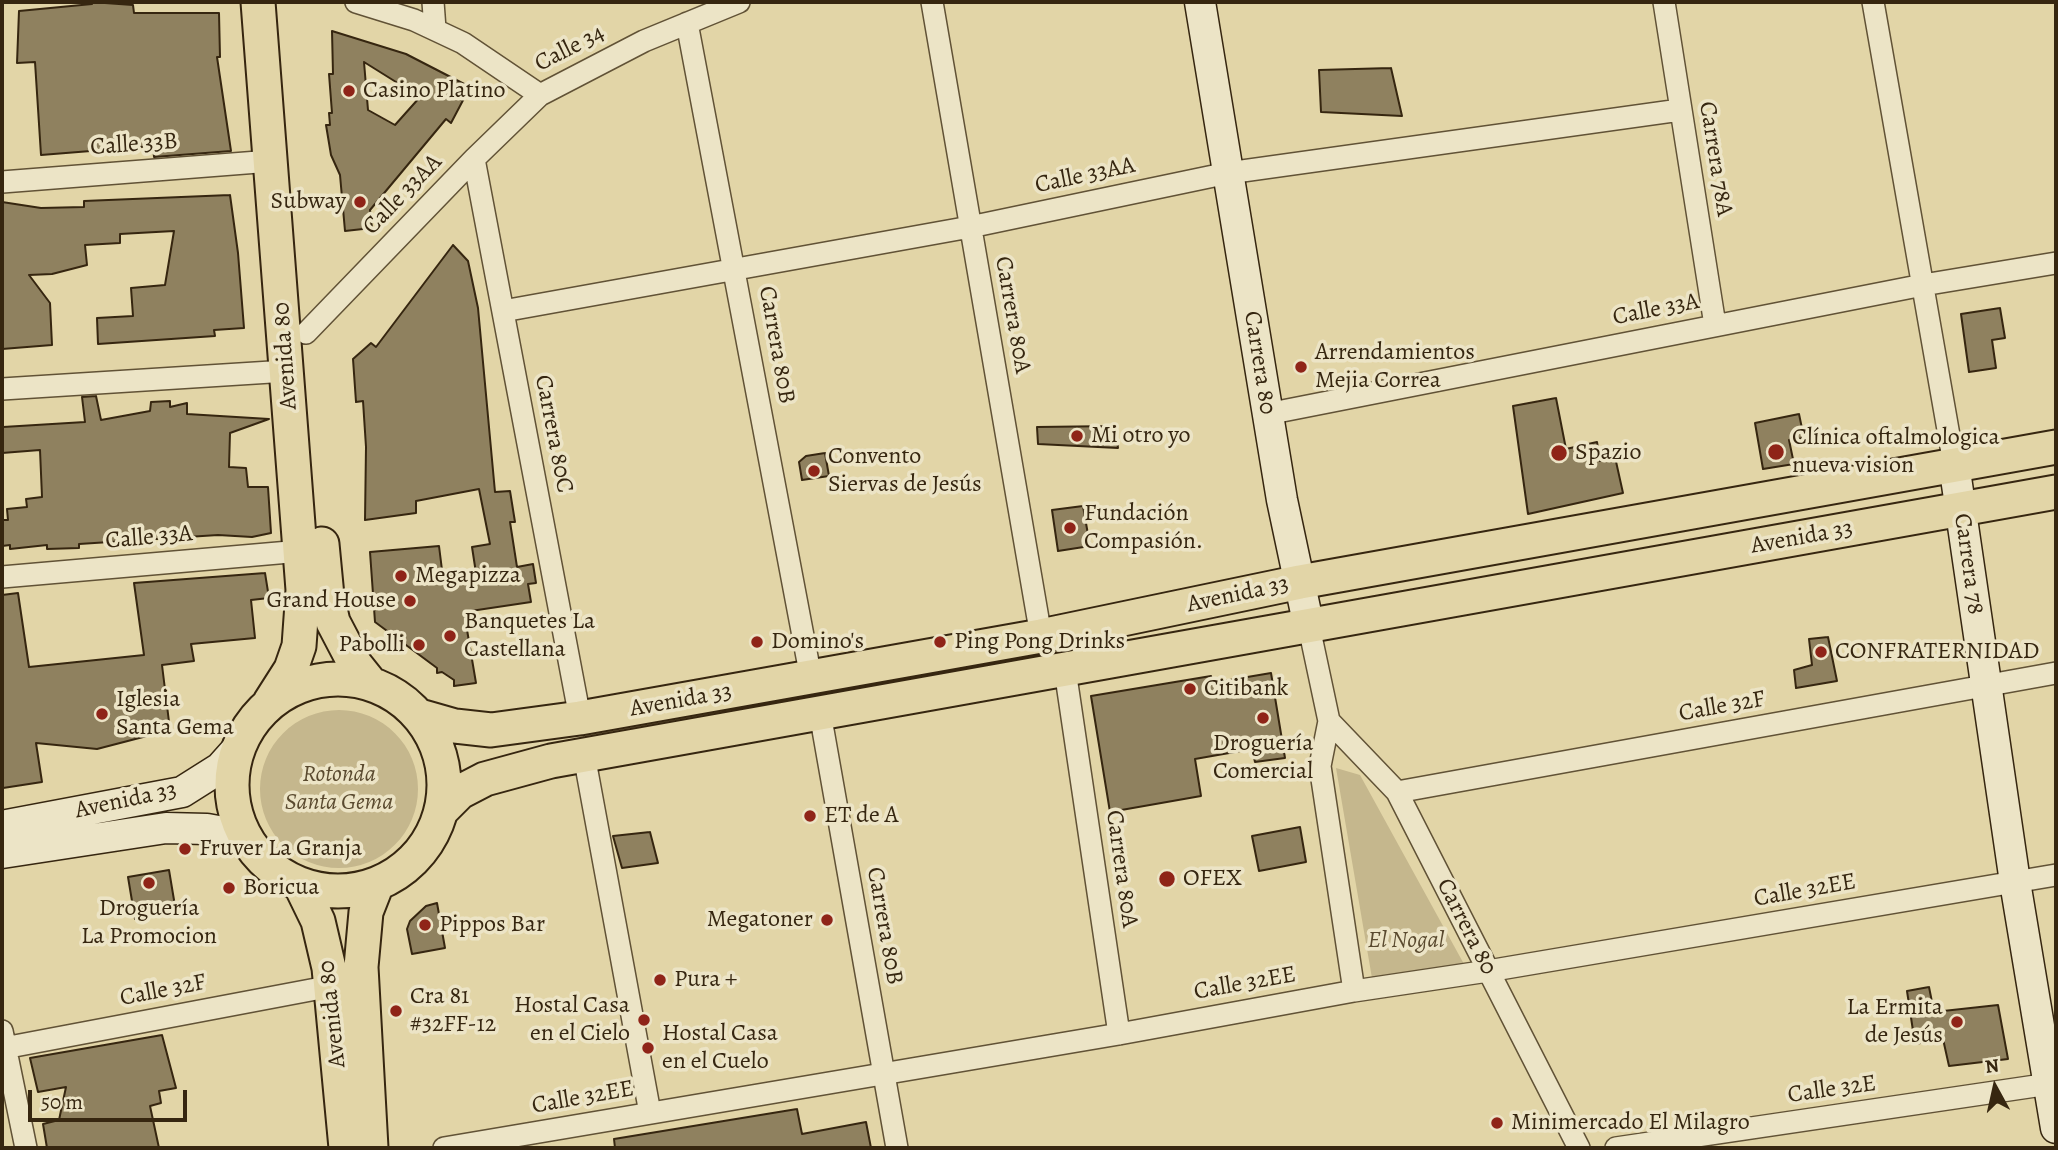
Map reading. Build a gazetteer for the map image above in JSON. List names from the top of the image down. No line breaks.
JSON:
{"streets":{"main road":["Avenida 80","Avenida 33"],"street":["Calle 34","Calle 33B","Carrera 78A","Calle 33AA","Calle 33A","Carrera 80A","Carrera 80B","Carrera 80","Carrera 80C","Carrera 78","Calle 32F","Calle 32EE","Calle 32E"]},"crossings":[["Calle 34","Calle 33AA"],["Calle 34","Carrera 80B"],["Calle 33B","Avenida 80"],["Carrera 78A","Calle 33AA"],["Carrera 78A","Calle 33A"],["Calle 33AA","Carrera 80A"],["Calle 33AA","Carrera 80B"],["Calle 33AA","Avenida 80"],["Calle 33AA","Carrera 80"],["Calle 33AA","Carrera 80C"],["Calle 33A","Avenida 80"],["Calle 33A","Carrera 80"],["Calle 33A","Carrera 78"],["Carrera 80A","Avenida 33"],["Carrera 80A","Calle 32EE"],["Carrera 80B","Avenida 33"],["Carrera 80B","Calle 32EE"],["Avenida 80","Avenida 33"],["Avenida 80","Calle 32F"],["Carrera 80","Avenida 33"],["Carrera 80","Calle 32F"],["Carrera 80","Calle 32EE"],["Carrera 80C","Avenida 33"],["Avenida 33","Carrera 78"],["Carrera 78","Calle 32F"],["Carrera 78","Calle 32EE"],["Carrera 78","Calle 32E"]],"parks":["Rotonda Santa Gema","El Nogal"],"places":["Casino Platino","Subway","Arrendamientos Mejia Correa","Mi otro yo","Clínica oftalmologica nueva vision","Spazio","Convento Siervas de Jesús","Fundación Compasión.","Megapizza","Grand House","Banquetes La Castellana","Domino's","Ping Pong Drinks","Pabolli","CONFRATERNIDAD","Citibank","Iglesia Santa Gema","Droguería Comercial","ET de A","Fruver La Granja","OFEX","Droguería La Promocion","Boricua","Megatoner","Pippos Bar","Pura +","Cra 81 #32FF-12","Hostal Casa en el Cielo","La Ermita de Jesús","Hostal Casa en el Cuelo","Minimercado El Milagro"],"scale_bar":"50 m","north":"top"}
